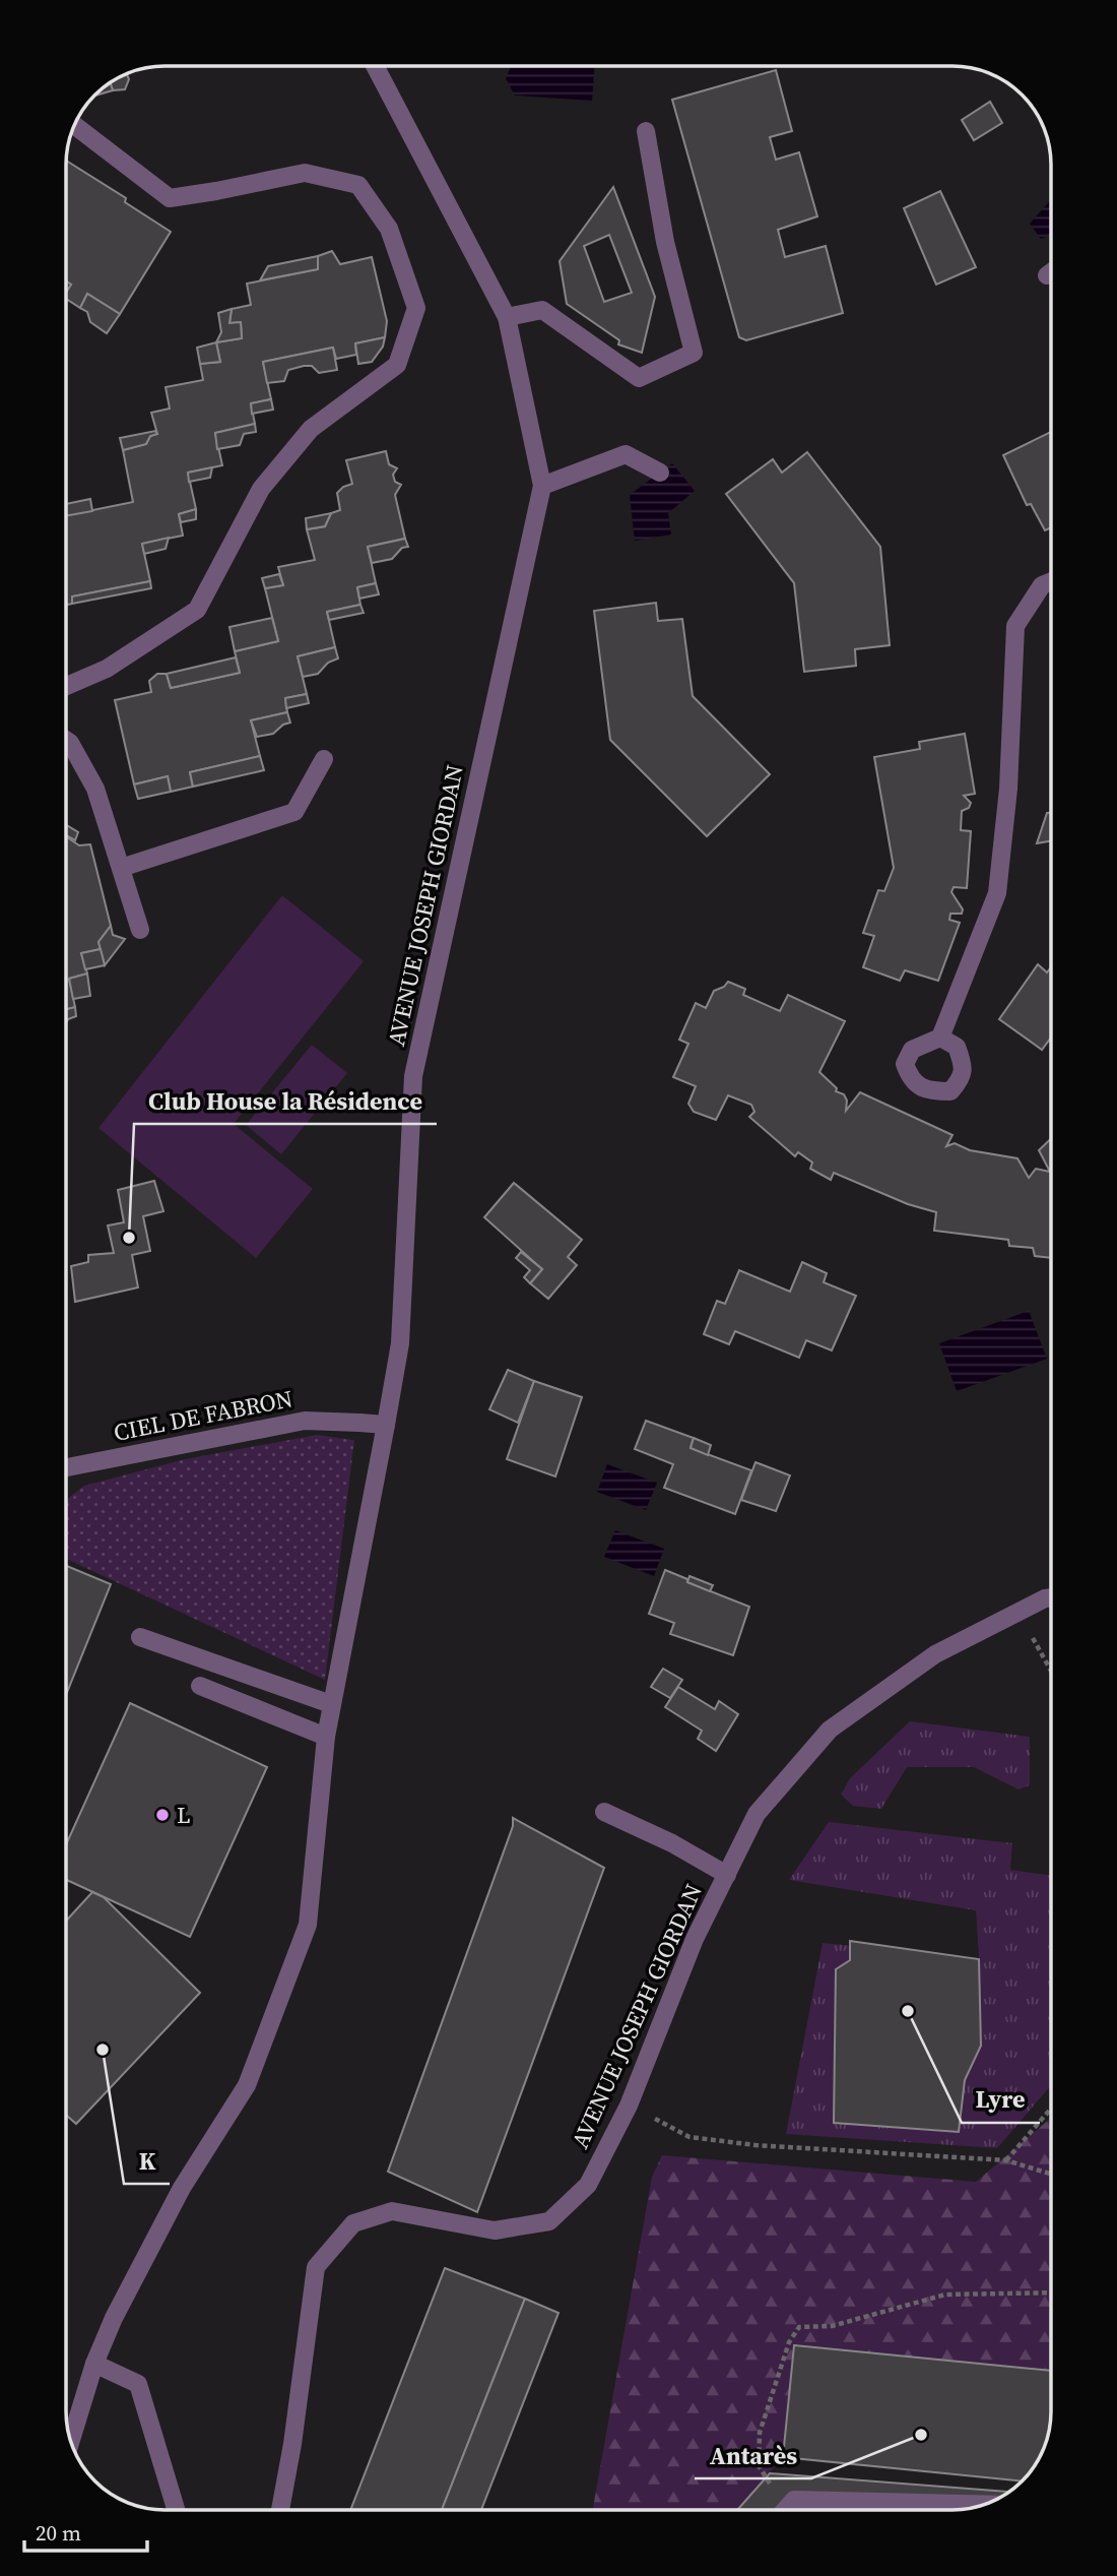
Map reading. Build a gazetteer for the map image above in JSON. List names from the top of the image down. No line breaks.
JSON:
{"streets":{"street":["AVENUE JOSEPH GIORDAN","CIEL DE FABRON"]},"crossings":[["AVENUE JOSEPH GIORDAN","CIEL DE FABRON"]],"places":["Club House la Résidence","L","Lyre","K","Antarès"],"scale_bar":"20 m"}
